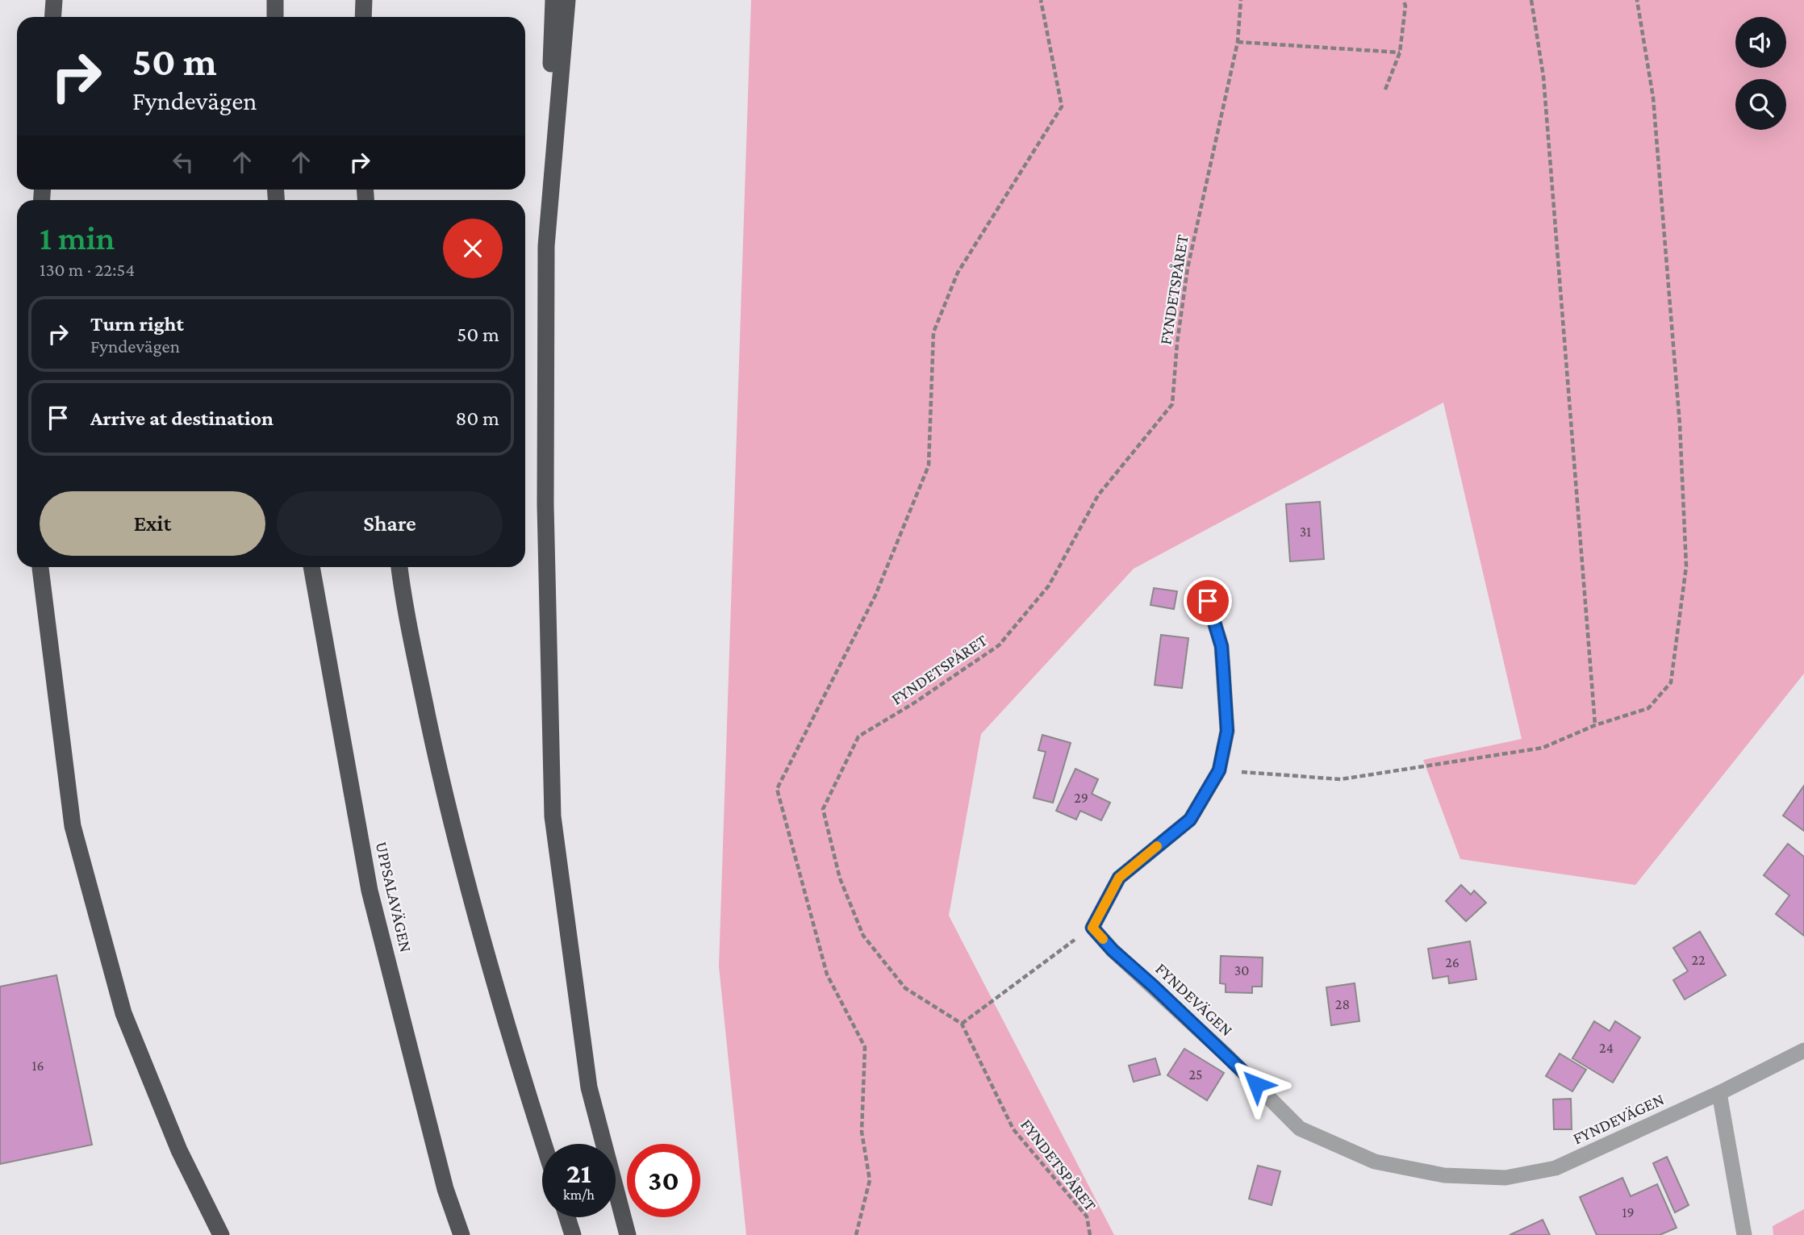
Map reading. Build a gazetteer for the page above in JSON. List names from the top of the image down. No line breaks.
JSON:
{"streets":{"highway":["UPPSALAVÄGEN"],"street":["FYNDEVÄGEN"],"path":["FYNDETSPÅRET"]},"house_numbers":["31","29","22","26","30","28","24","16","25","19"],"page":{"turn":["50 m","Fyndevägen"],"heading":["1 min","130 m · 22:54"],"list":[{"name":"Turn right","note":"Fyndevägen","value":"50 m"},{"name":"Arrive at destination","value":"80 m"}],"buttons":["Exit","Share"],"speed":"21 km/h","limit":"30"}}
